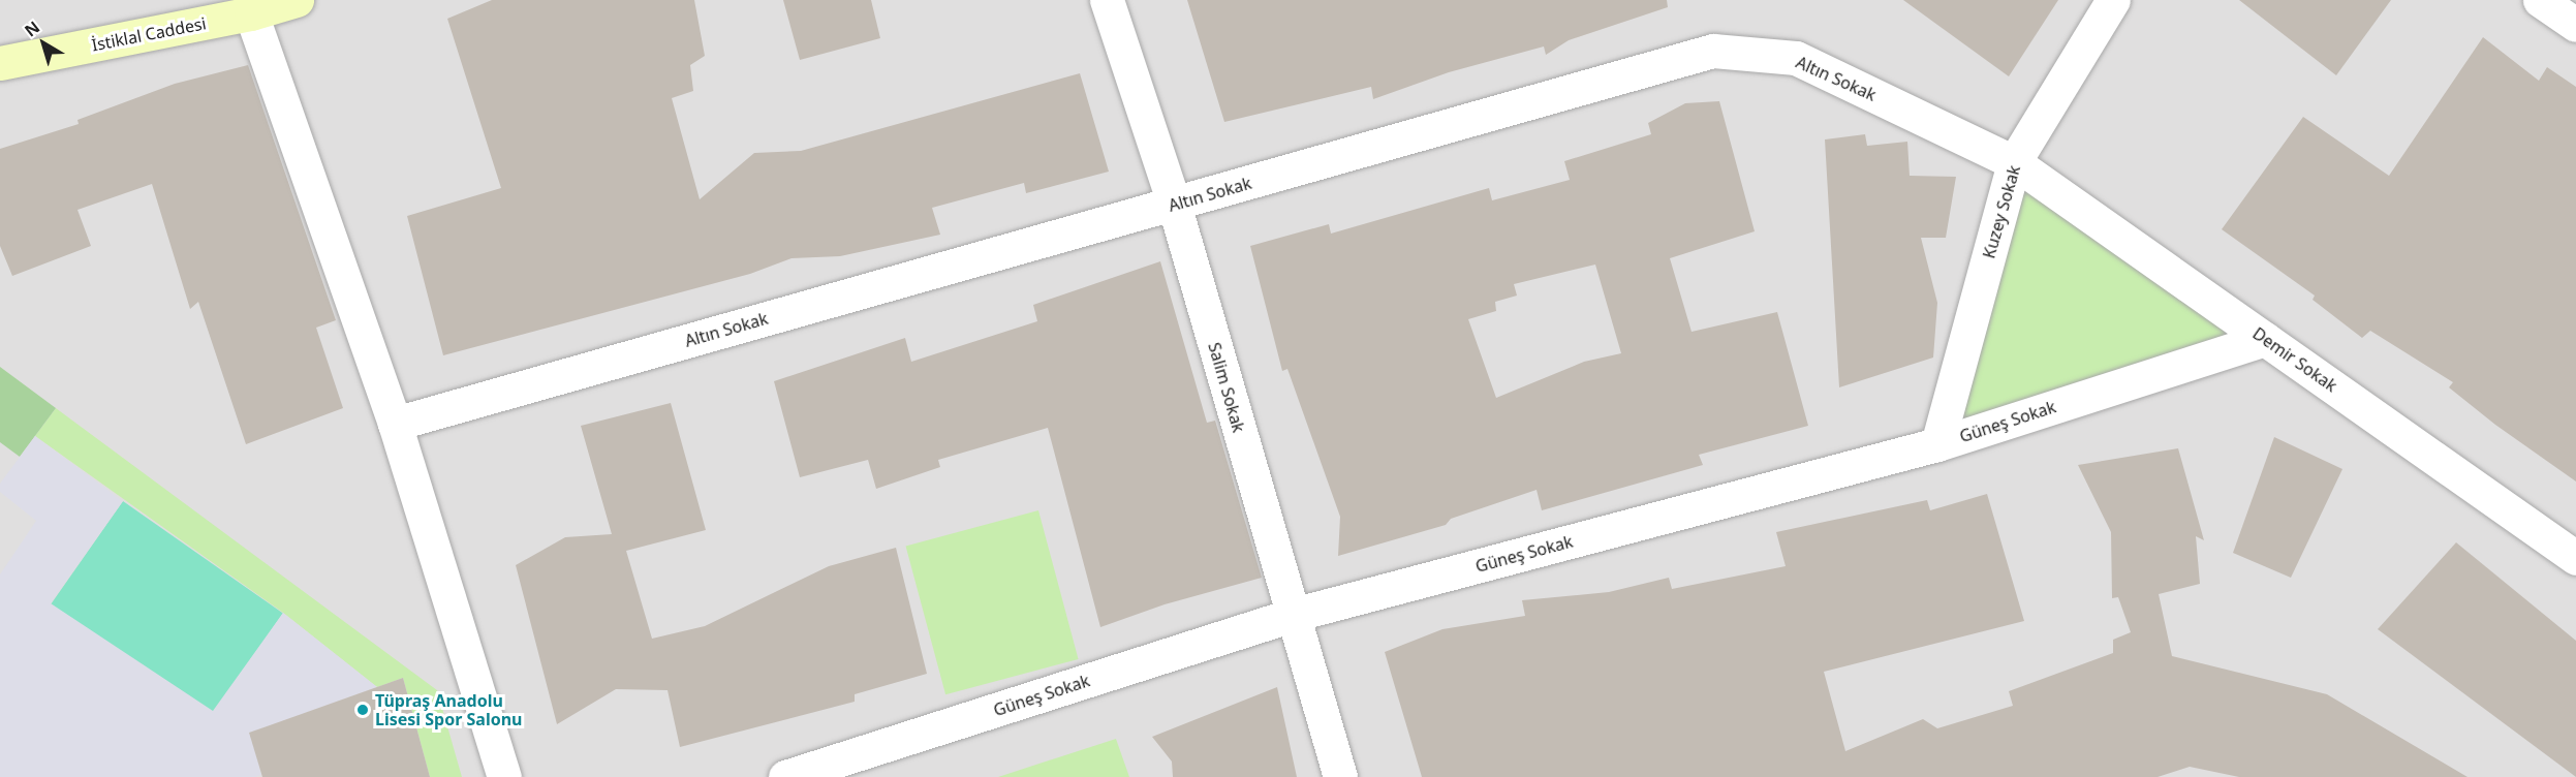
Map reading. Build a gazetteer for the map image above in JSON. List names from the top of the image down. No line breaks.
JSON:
{"streets":{"street":["İstiklal Caddesi","Altın Sokak","Kuzey Sokak","Demir Sokak","Salim Sokak","Güneş Sokak"]},"crossings":[["Altın Sokak","Kuzey Sokak"],["Altın Sokak","Demir Sokak"],["Altın Sokak","Salim Sokak"],["Kuzey Sokak","Demir Sokak"],["Kuzey Sokak","Güneş Sokak"],["Demir Sokak","Güneş Sokak"],["Salim Sokak","Güneş Sokak"]],"places":["Tüpraş Anadolu Lisesi Spor Salonu"],"north":"top left"}
